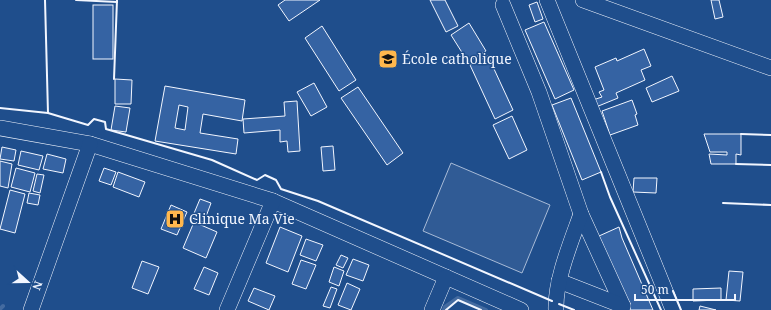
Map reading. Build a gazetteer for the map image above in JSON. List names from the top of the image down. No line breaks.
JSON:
{"places":{"school or university":["École catholique"],"hospital":["Clinique Ma Vie"]},"scale_bar":"50 m","north":"right"}
